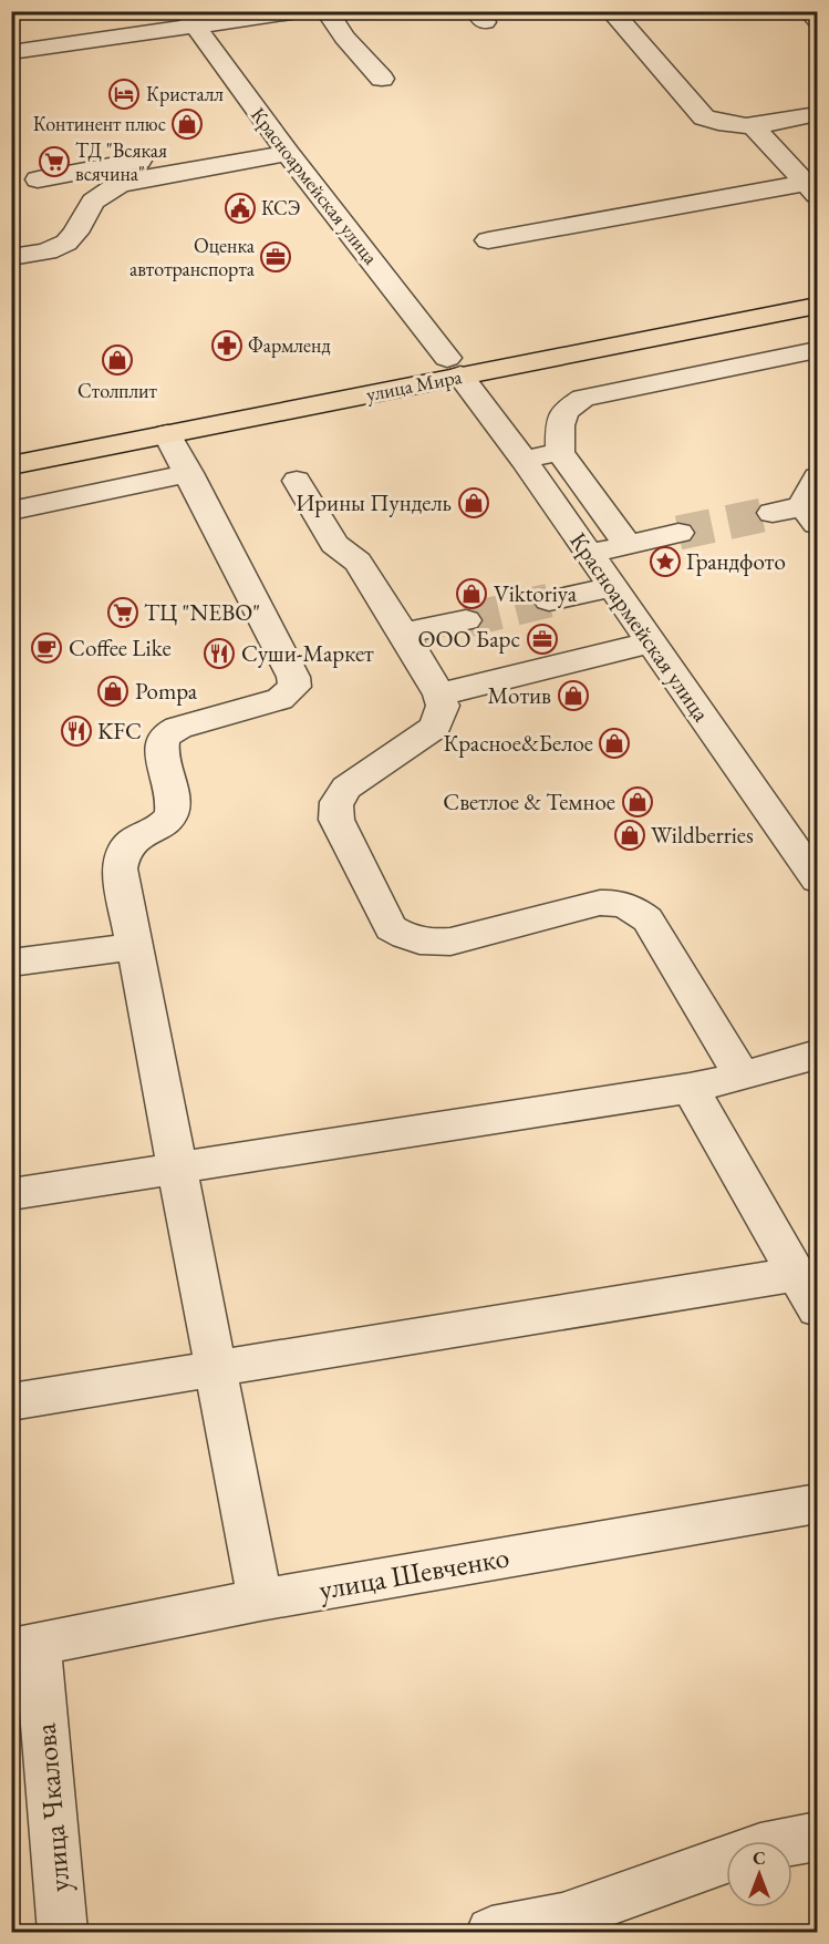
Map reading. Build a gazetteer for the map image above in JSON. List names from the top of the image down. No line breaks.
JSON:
{"streets":{"main road":["улица Мира"],"street":["Красноармейская улица","улица Шевченко","улица Чкалова"]},"crossings":[["Красноармейская улица","улица Мира"],["улица Шевченко","улица Чкалова"]],"places":{"hotel":["Кристалл"],"shop":["Континент плюс","Столплит","Ирины Пундель","Viktoriya","Pompa","Мотив","Красное&Белое","Светлое & Темное","Wildberries"],"supermarket":["ТД \"Всякая всячина\"","ТЦ \"NEBO\""],"public building":["КСЭ"],"office":["Оценка автотранспорта","ООО Барс"],"pharmacy":["Фармленд"],"place":["Грандфото"],"cafe":["Coffee Like"],"restaurant":["Суши-Маркет","KFC"]},"north":"top"}
